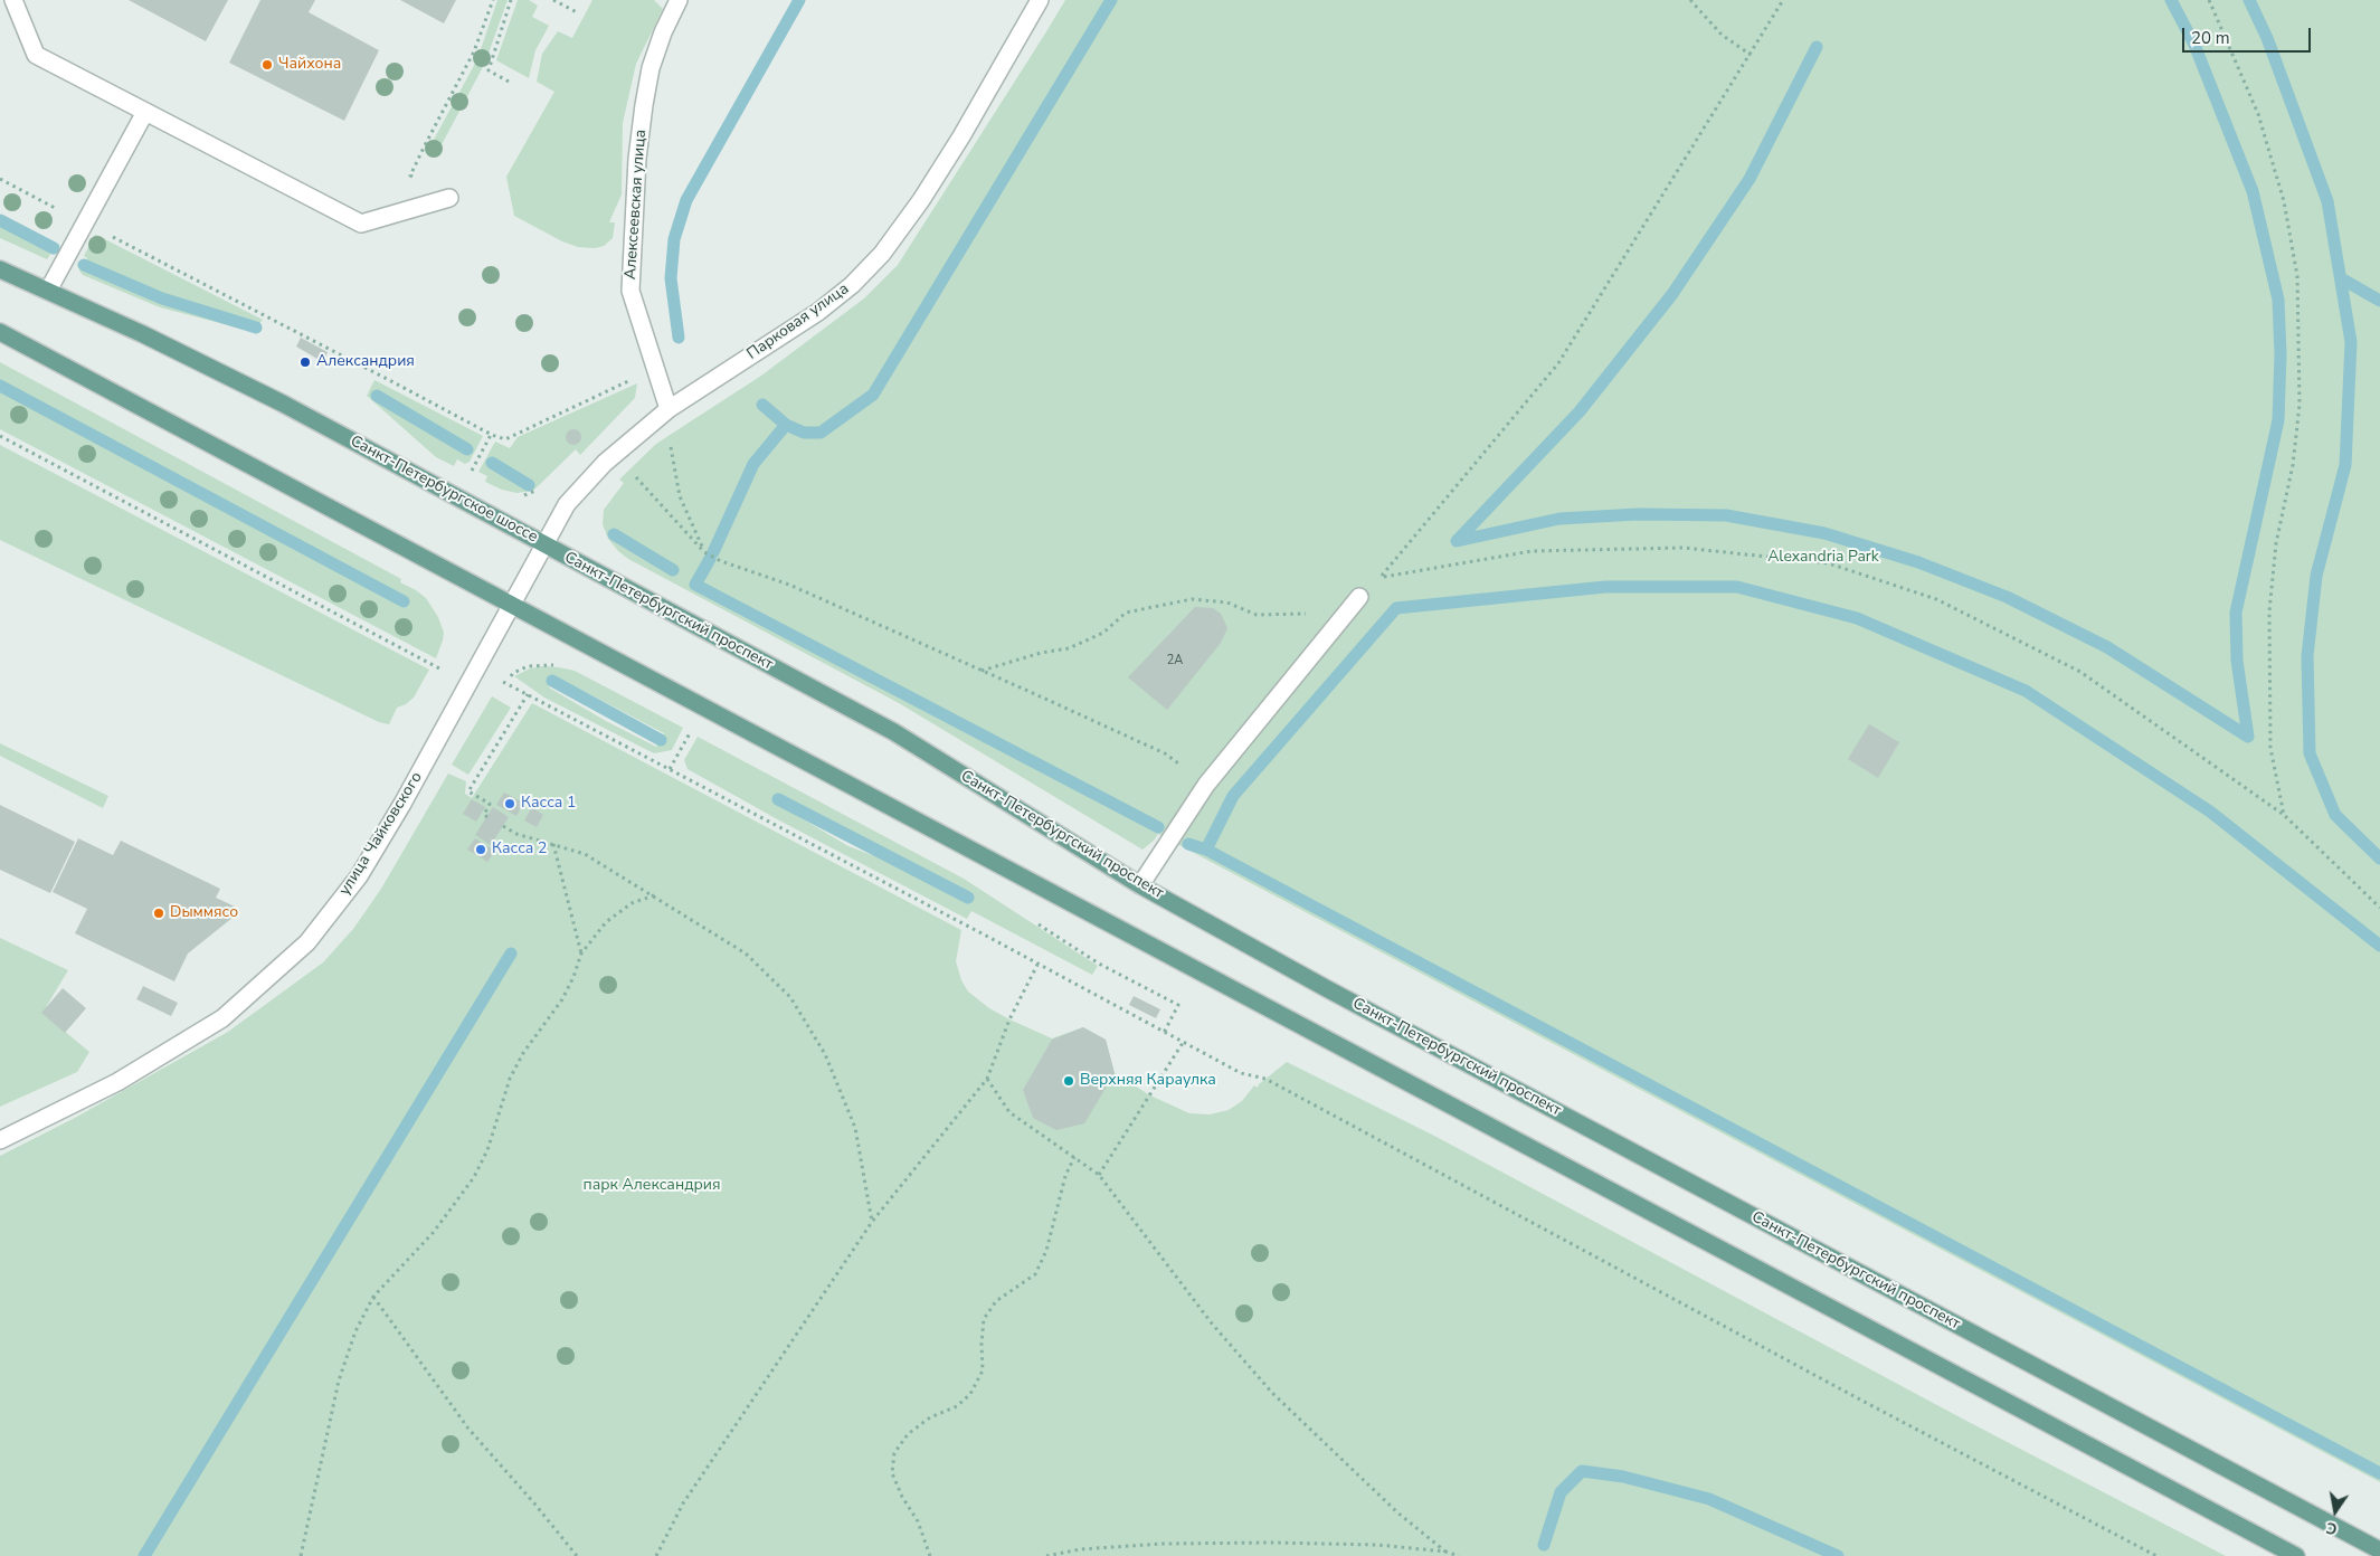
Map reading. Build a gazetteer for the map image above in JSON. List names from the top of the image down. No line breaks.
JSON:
{"streets":{"main road":["Санкт-Петербургское шоссе","Санкт-Петербургский проспект"],"street":["Алексеевская улица","Парковая улица","улица Чайковского"]},"crossings":[["Алексеевская улица","Парковая улица"],["Парковая улица","Санкт-Петербургское шоссе"],["Парковая улица","Санкт-Петербургский проспект"],["Санкт-Петербургское шоссе","Санкт-Петербургский проспект"],["Санкт-Петербургское шоссе","улица Чайковского"]],"parks":["Alexandria Park","парк Александрия"],"places":["Чайхона","Александрия","Касса 1","Касса 2","Dыммясо","Верхняя Караулка"],"house_numbers":["2А"],"scale_bar":"20 m","north":"bottom"}
